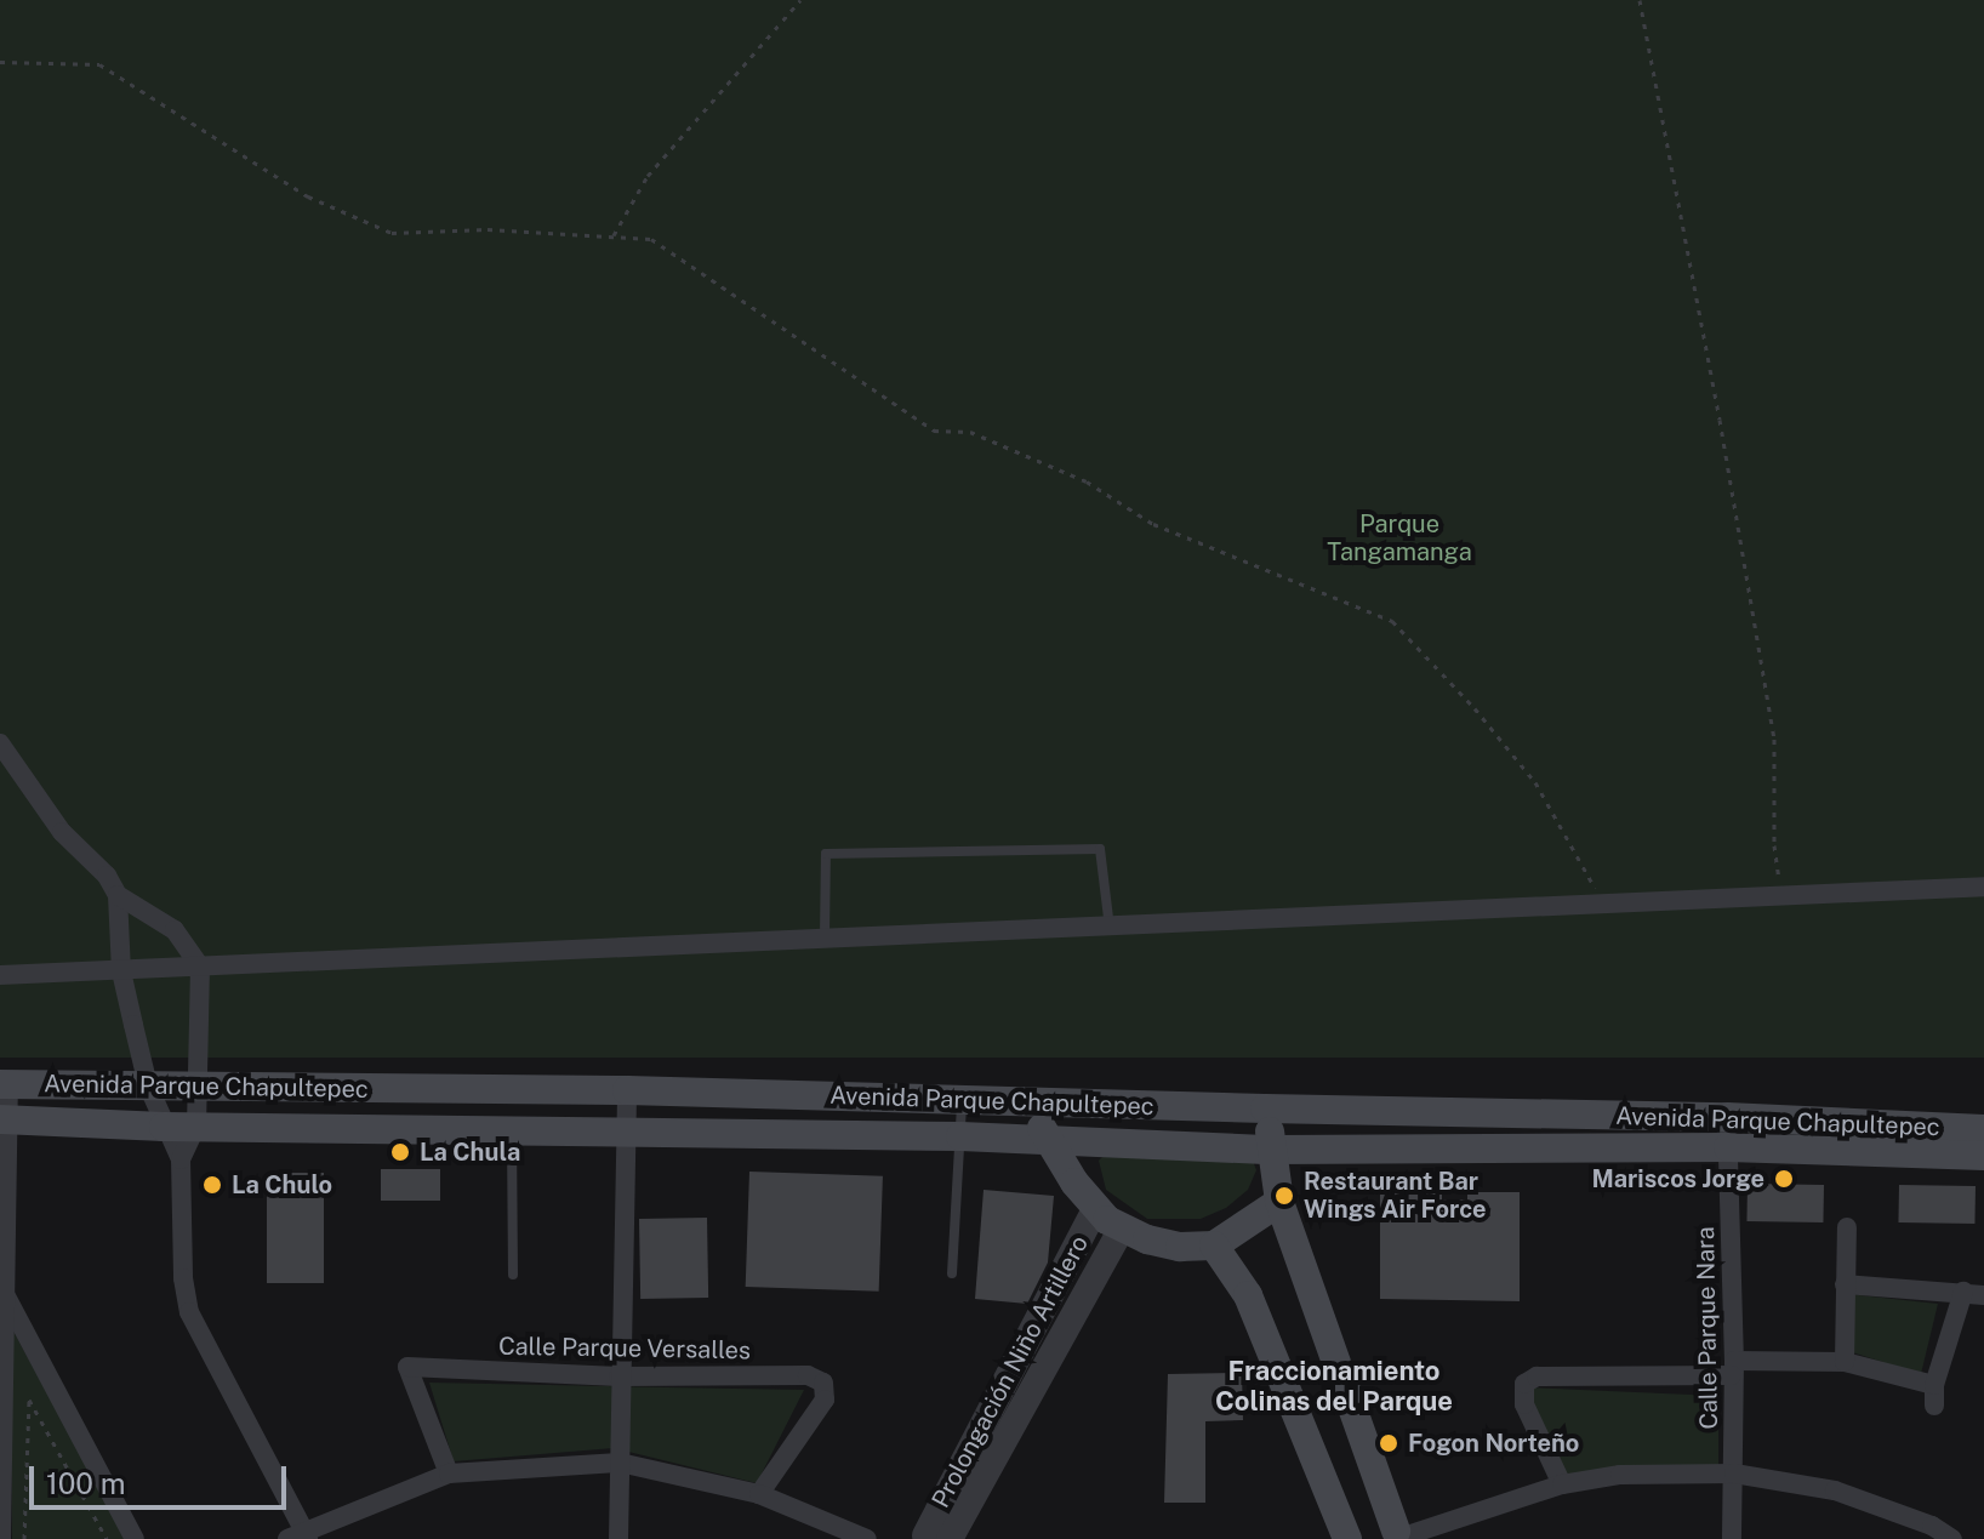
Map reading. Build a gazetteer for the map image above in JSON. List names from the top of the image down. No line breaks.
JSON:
{"streets":{"main road":["Avenida Parque Chapultepec"],"street":["Calle Parque Nara","Calle Parque Versalles","Prolongación Niño Artillero"]},"crossings":[["Avenida Parque Chapultepec","Calle Parque Nara"]],"districts":["Fraccionamiento Colinas del Parque"],"parks":["Parque Tangamanga"],"places":["La Chula","Mariscos Jorge","La Chulo","Restaurant Bar Wings Air Force","Fogon Norteño"],"scale_bar":"100 m"}
